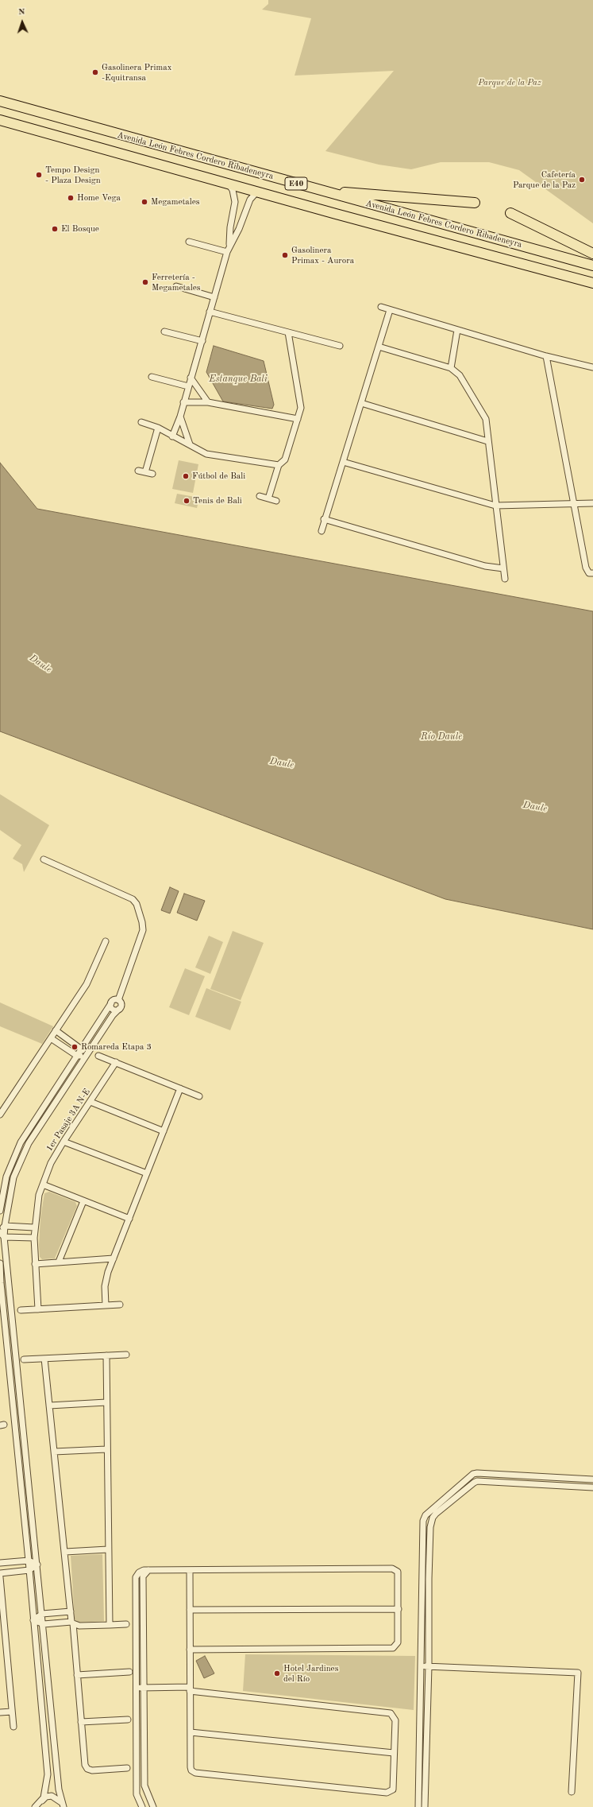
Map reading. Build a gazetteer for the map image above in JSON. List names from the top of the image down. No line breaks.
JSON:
{"streets":{"highway":["Avenida León Febres Cordero Ribadeneyra","E40"],"street":["1er Pasaje 3A N-E"]},"water":["Estanque Bali","Daule","Río Daule"],"parks":["Parque de la Paz"],"places":["Gasolinera Primax -Equitransa","Tempo Design - Plaza Design","Cafetería Parque de la Paz","Home Vega","Megametales","El Bosque","Gasolinera Primax - Aurora","Ferretería - Megametales","Fútbol de Bali","Tenis de Bali","Romareda Etapa 3","Hotel Jardines del Río"],"north":"top"}
